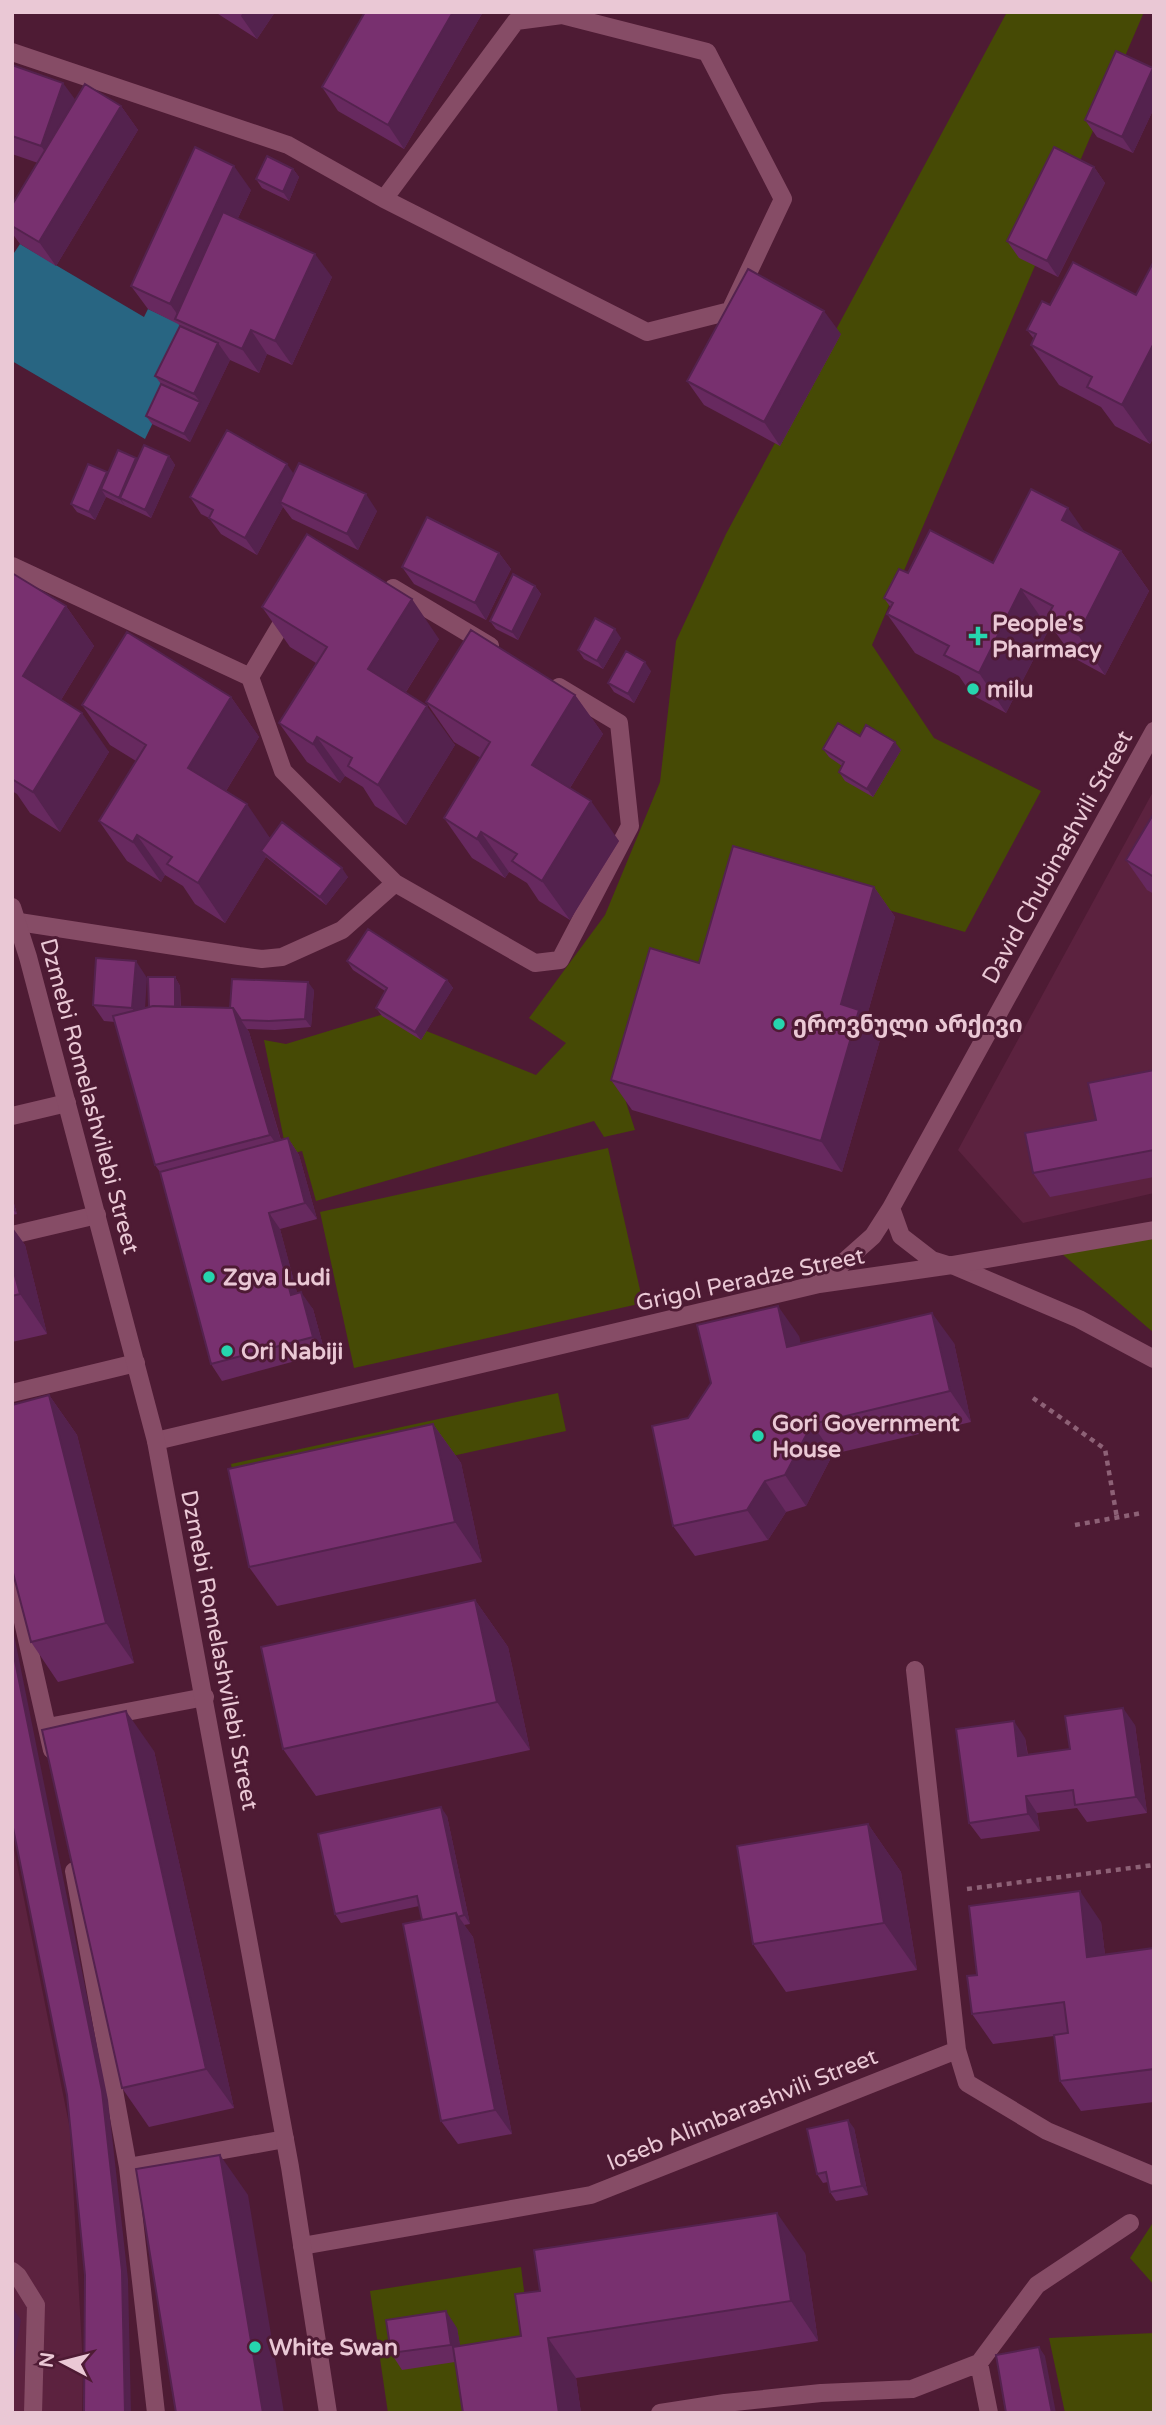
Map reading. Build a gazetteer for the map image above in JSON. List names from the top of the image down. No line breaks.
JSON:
{"streets":{"street":["David Chubinashvili Street","Dzmebi Romelashvilebi Street","Grigol Peradze Street","Ioseb Alimbarashvili Street"]},"crossings":[["David Chubinashvili Street","Grigol Peradze Street"],["Dzmebi Romelashvilebi Street","Grigol Peradze Street"],["Dzmebi Romelashvilebi Street","Ioseb Alimbarashvili Street"]],"places":{"health":["People's Pharmacy"],"other":["milu","ეროვნული არქივი","Zgva Ludi","Ori Nabiji","Gori Government House","White Swan"]},"north":"left"}
